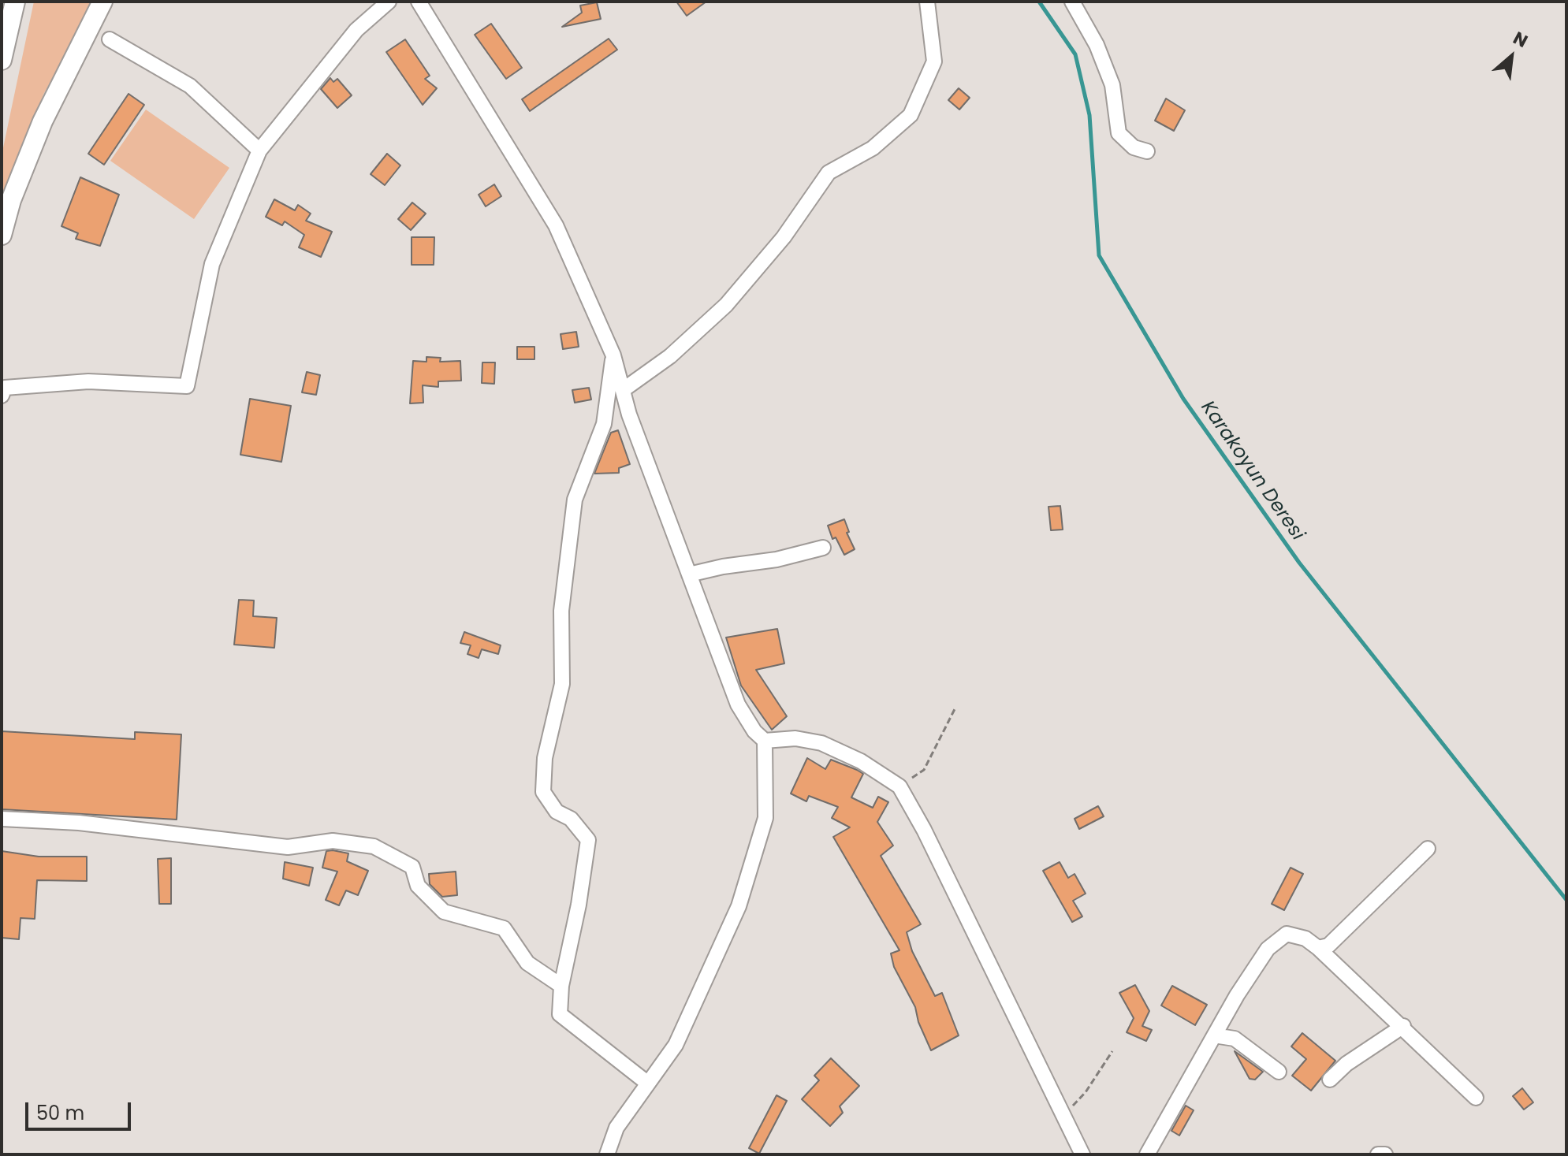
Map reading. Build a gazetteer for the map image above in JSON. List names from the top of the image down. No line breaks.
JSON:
{"water":["Karakoyun Deresi"],"scale_bar":"50 m","north":"top right"}
